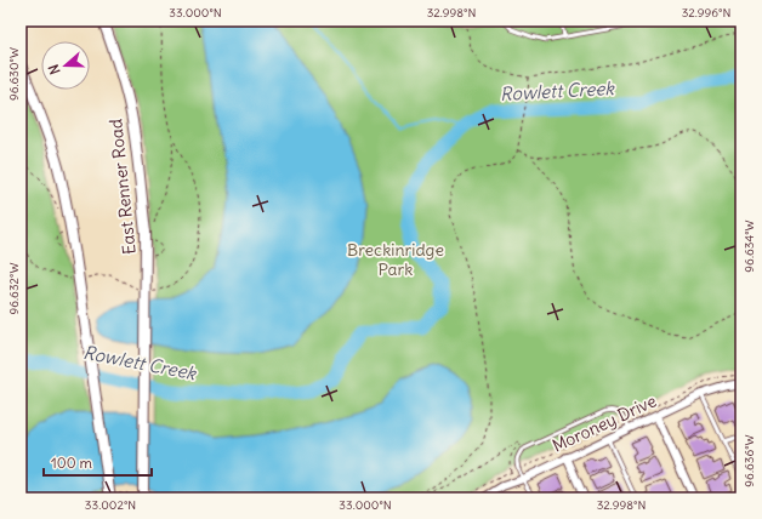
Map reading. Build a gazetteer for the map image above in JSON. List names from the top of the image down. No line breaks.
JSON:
{"streets":{"main road":["East Renner Road"],"street":["Moroney Drive"]},"water":["Rowlett Creek"],"parks":["Breckinridge Park"],"scale_bar":"100 m","north":"left","coordinates":["33.000°N","32.998°N","32.996°N","96.630°W","96.634°W","96.632°W","96.636°W","33.002°N"]}
